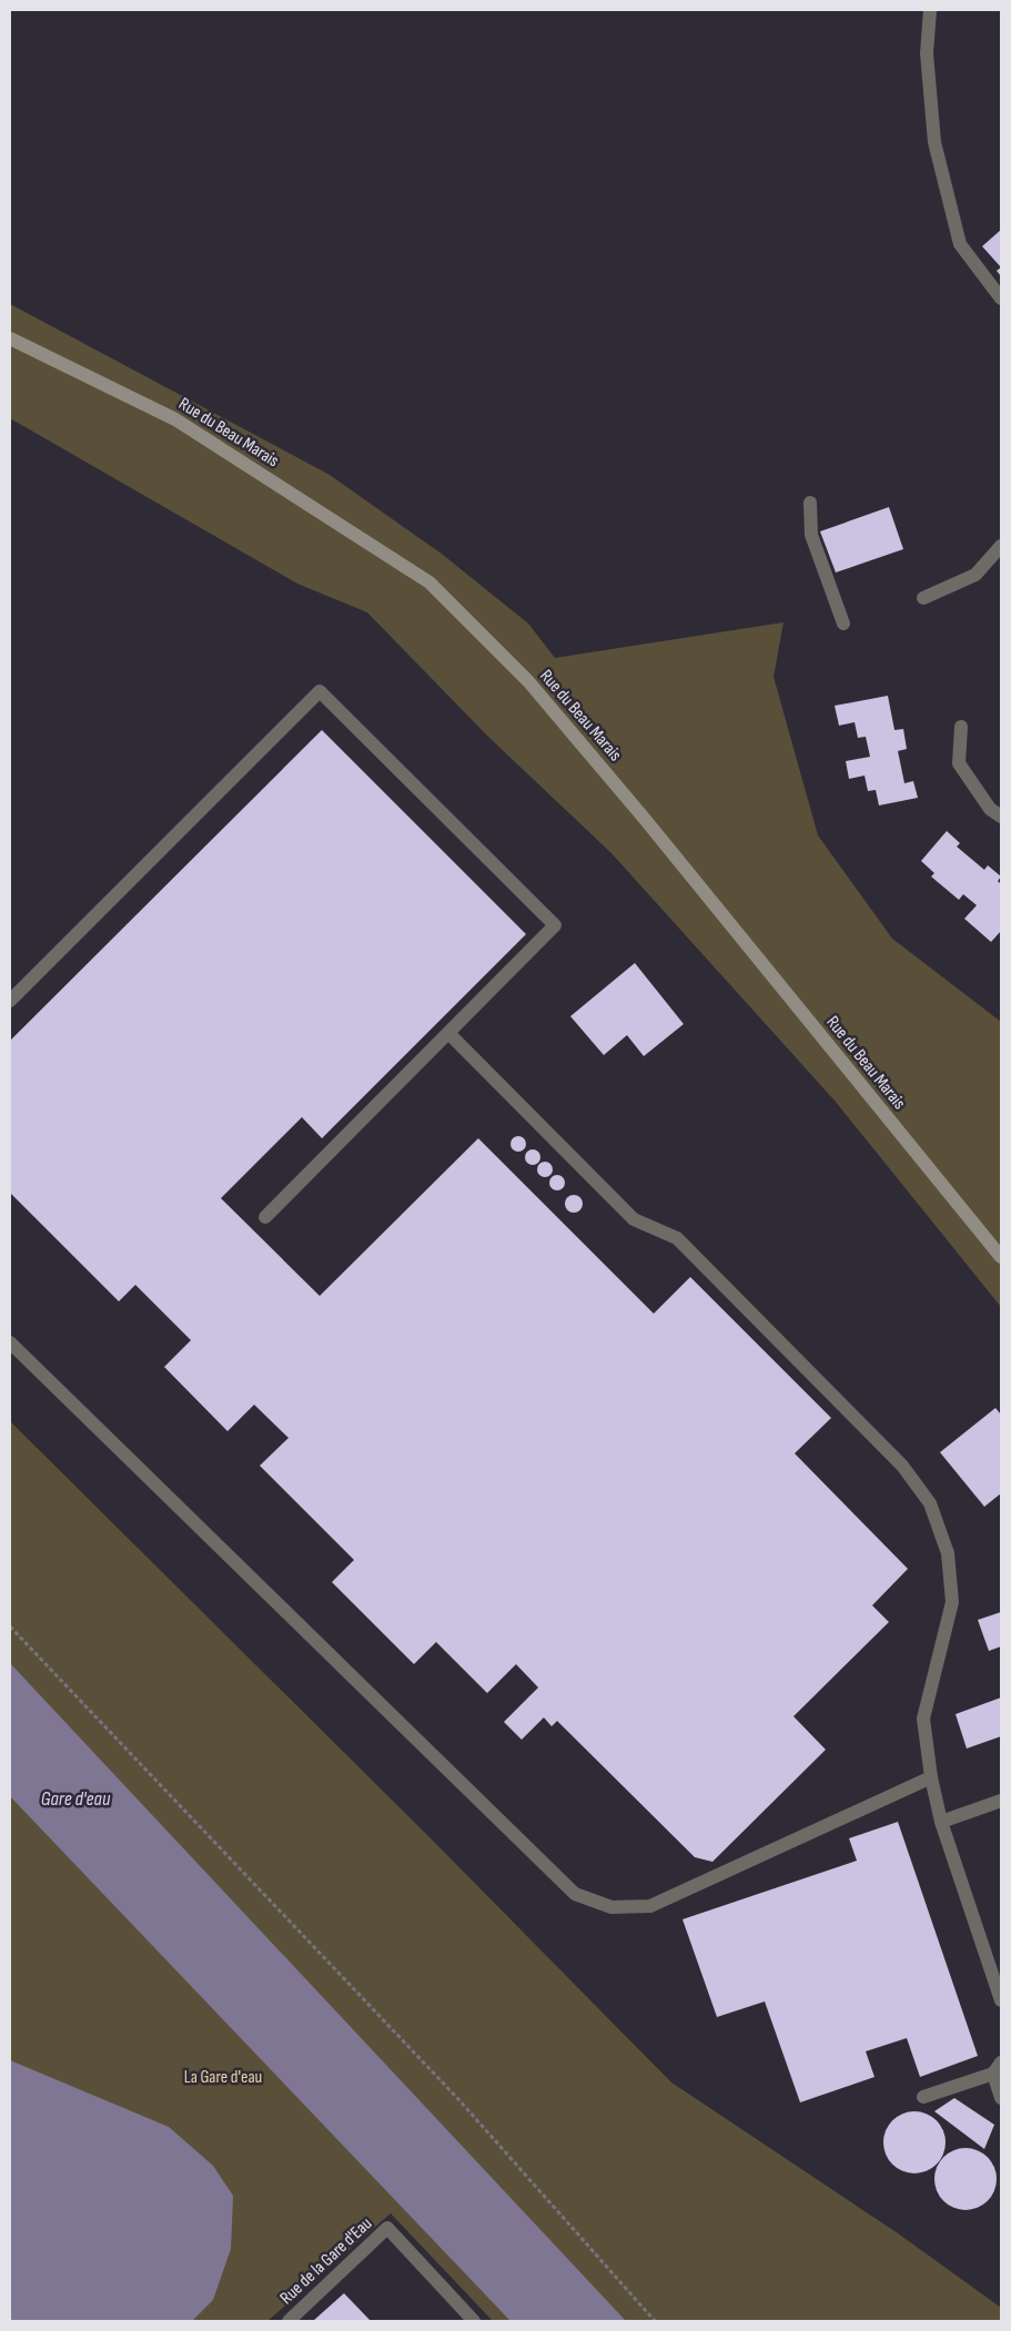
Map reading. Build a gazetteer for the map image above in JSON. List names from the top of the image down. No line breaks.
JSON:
{"streets":{"street":["Rue du Beau Marais","Rue de la Gare d'Eau"]},"water":["Gare d'eau"],"parks":["La Gare d'eau"]}
